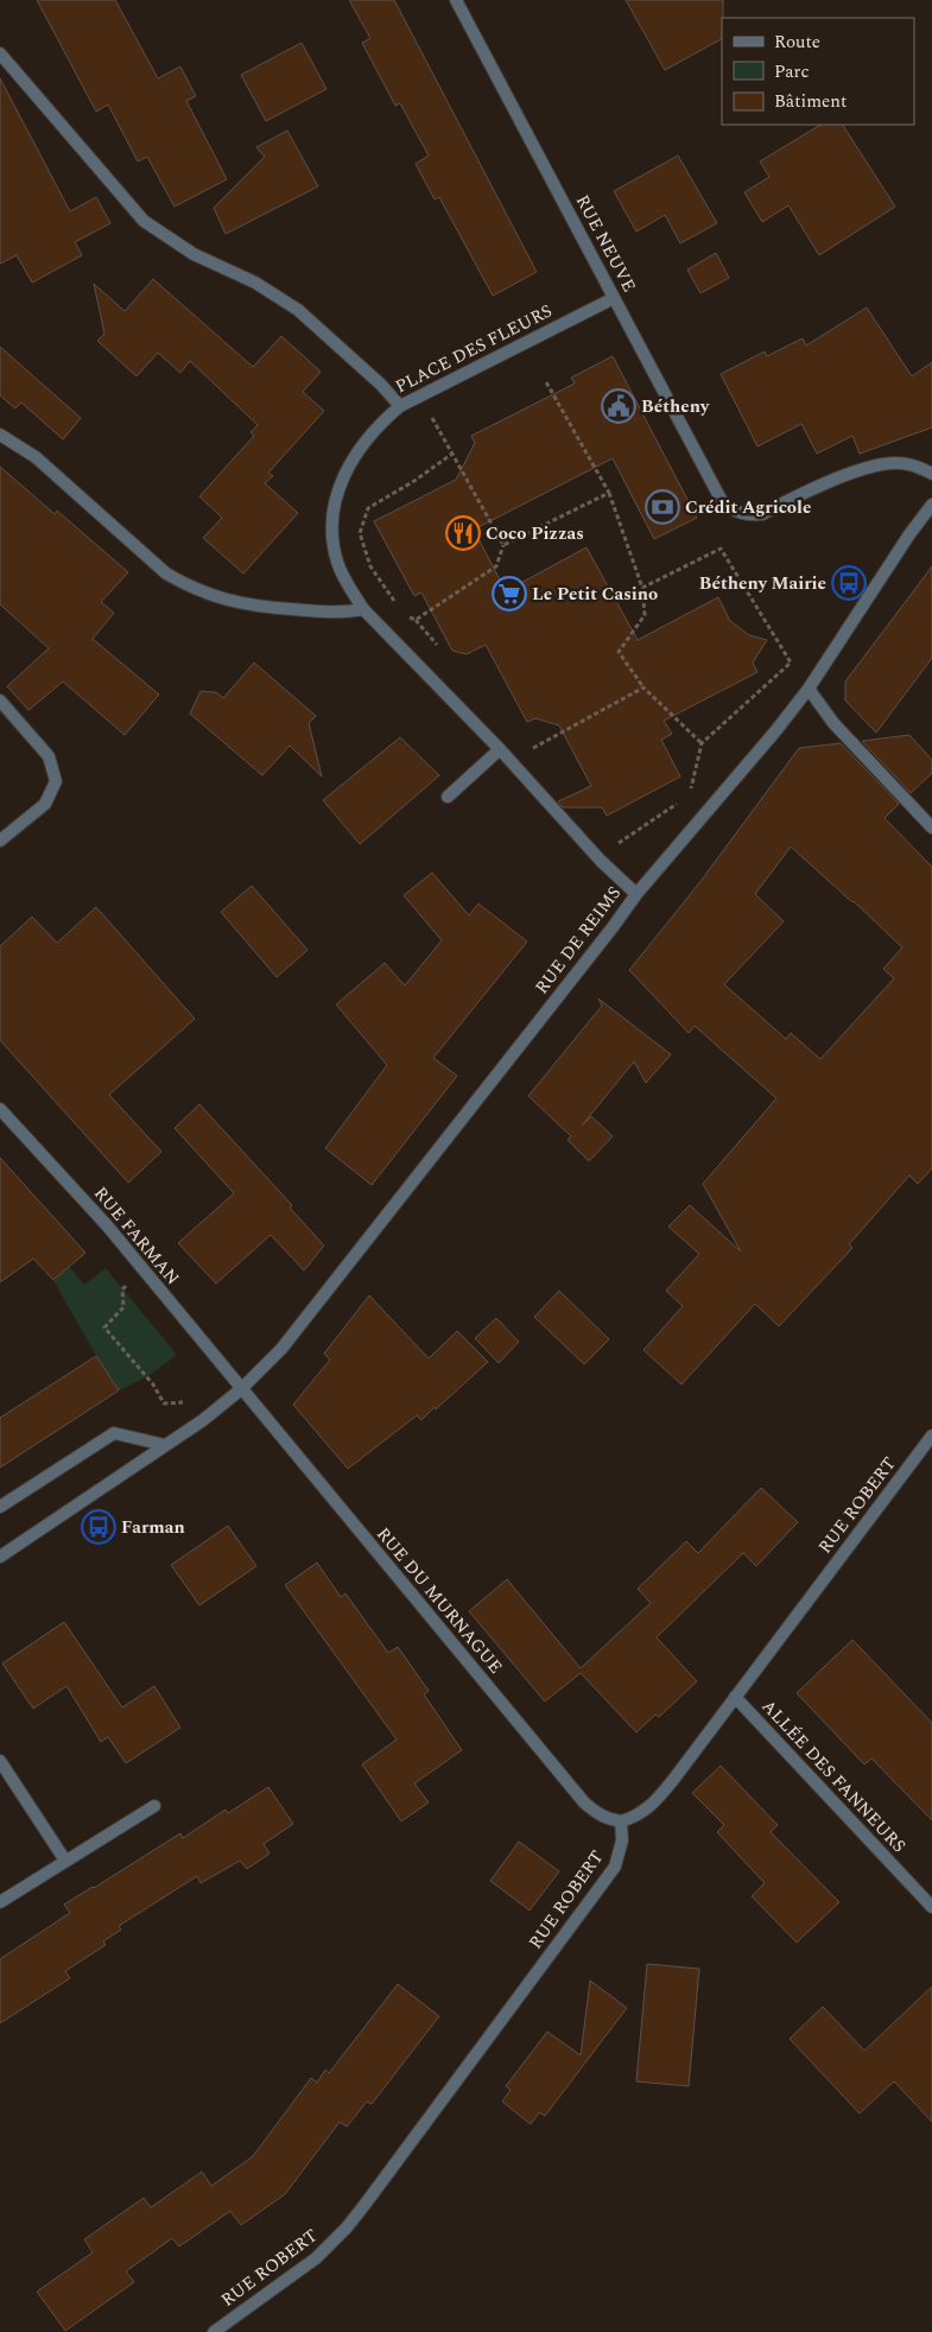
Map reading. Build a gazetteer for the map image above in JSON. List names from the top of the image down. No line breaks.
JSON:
{"streets":{"street":["RUE NEUVE","PLACE DES FLEURS","RUE DE REIMS","RUE FARMAN","RUE ROBERT","RUE DU MURNAGUE","ALLÉE DES FANNEURS"]},"crossings":[["RUE NEUVE","PLACE DES FLEURS"],["PLACE DES FLEURS","RUE DE REIMS"],["RUE DE REIMS","RUE FARMAN"],["RUE DE REIMS","RUE DU MURNAGUE"],["RUE FARMAN","RUE DU MURNAGUE"],["RUE ROBERT","RUE DU MURNAGUE"],["RUE ROBERT","ALLÉE DES FANNEURS"]],"places":{"public building":["Bétheny"],"bank":["Crédit Agricole"],"restaurant":["Coco Pizzas"],"bus stop":["Bétheny Mairie","Farman"],"supermarket":["Le Petit Casino"]},"legend":["Route","Parc","Bâtiment"]}
